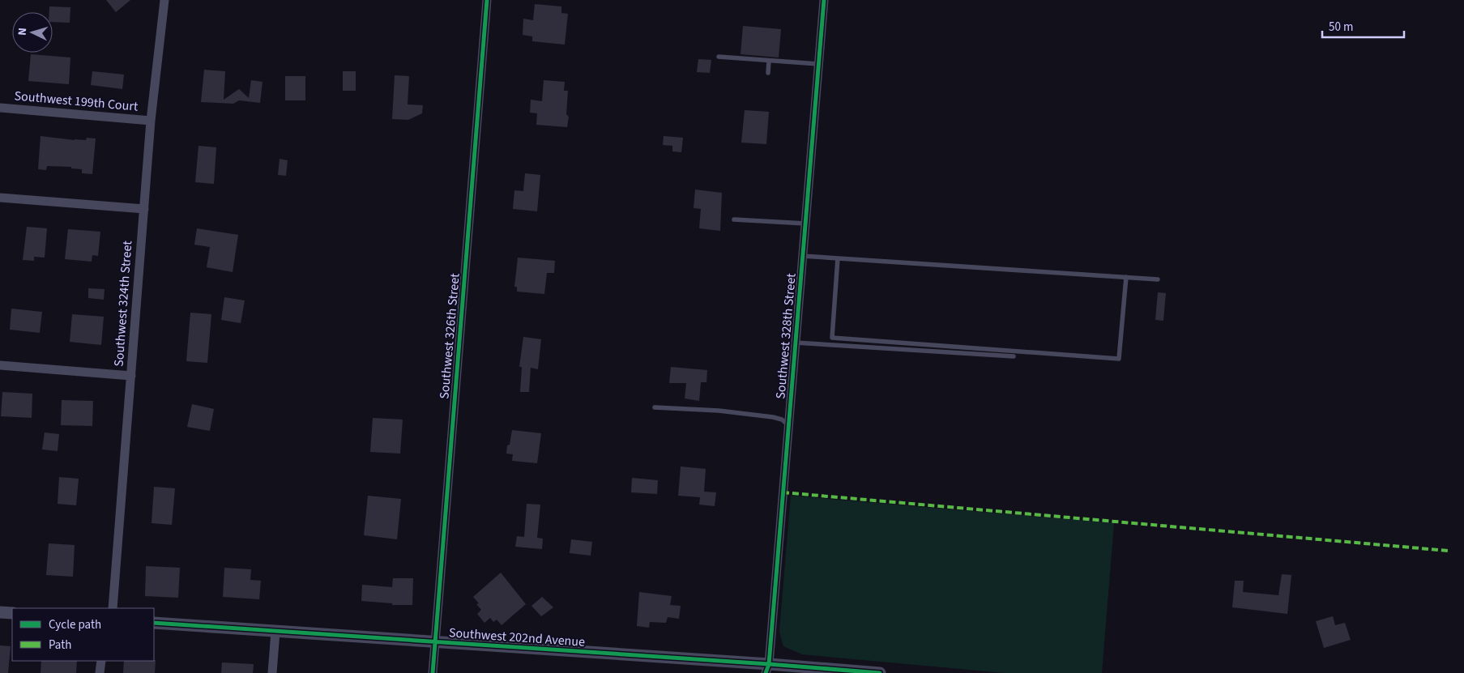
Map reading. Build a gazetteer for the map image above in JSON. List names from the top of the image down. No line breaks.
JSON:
{"streets":{"street":["Southwest 199th Court","Southwest 324th Street","Southwest 326th Street","Southwest 328th Street","Southwest 202nd Avenue"]},"crossings":[["Southwest 199th Court","Southwest 324th Street"],["Southwest 326th Street","Southwest 202nd Avenue"],["Southwest 328th Street","Southwest 202nd Avenue"]],"legend":["Cycle path","Path"],"scale_bar":"50 m","north":"left"}
